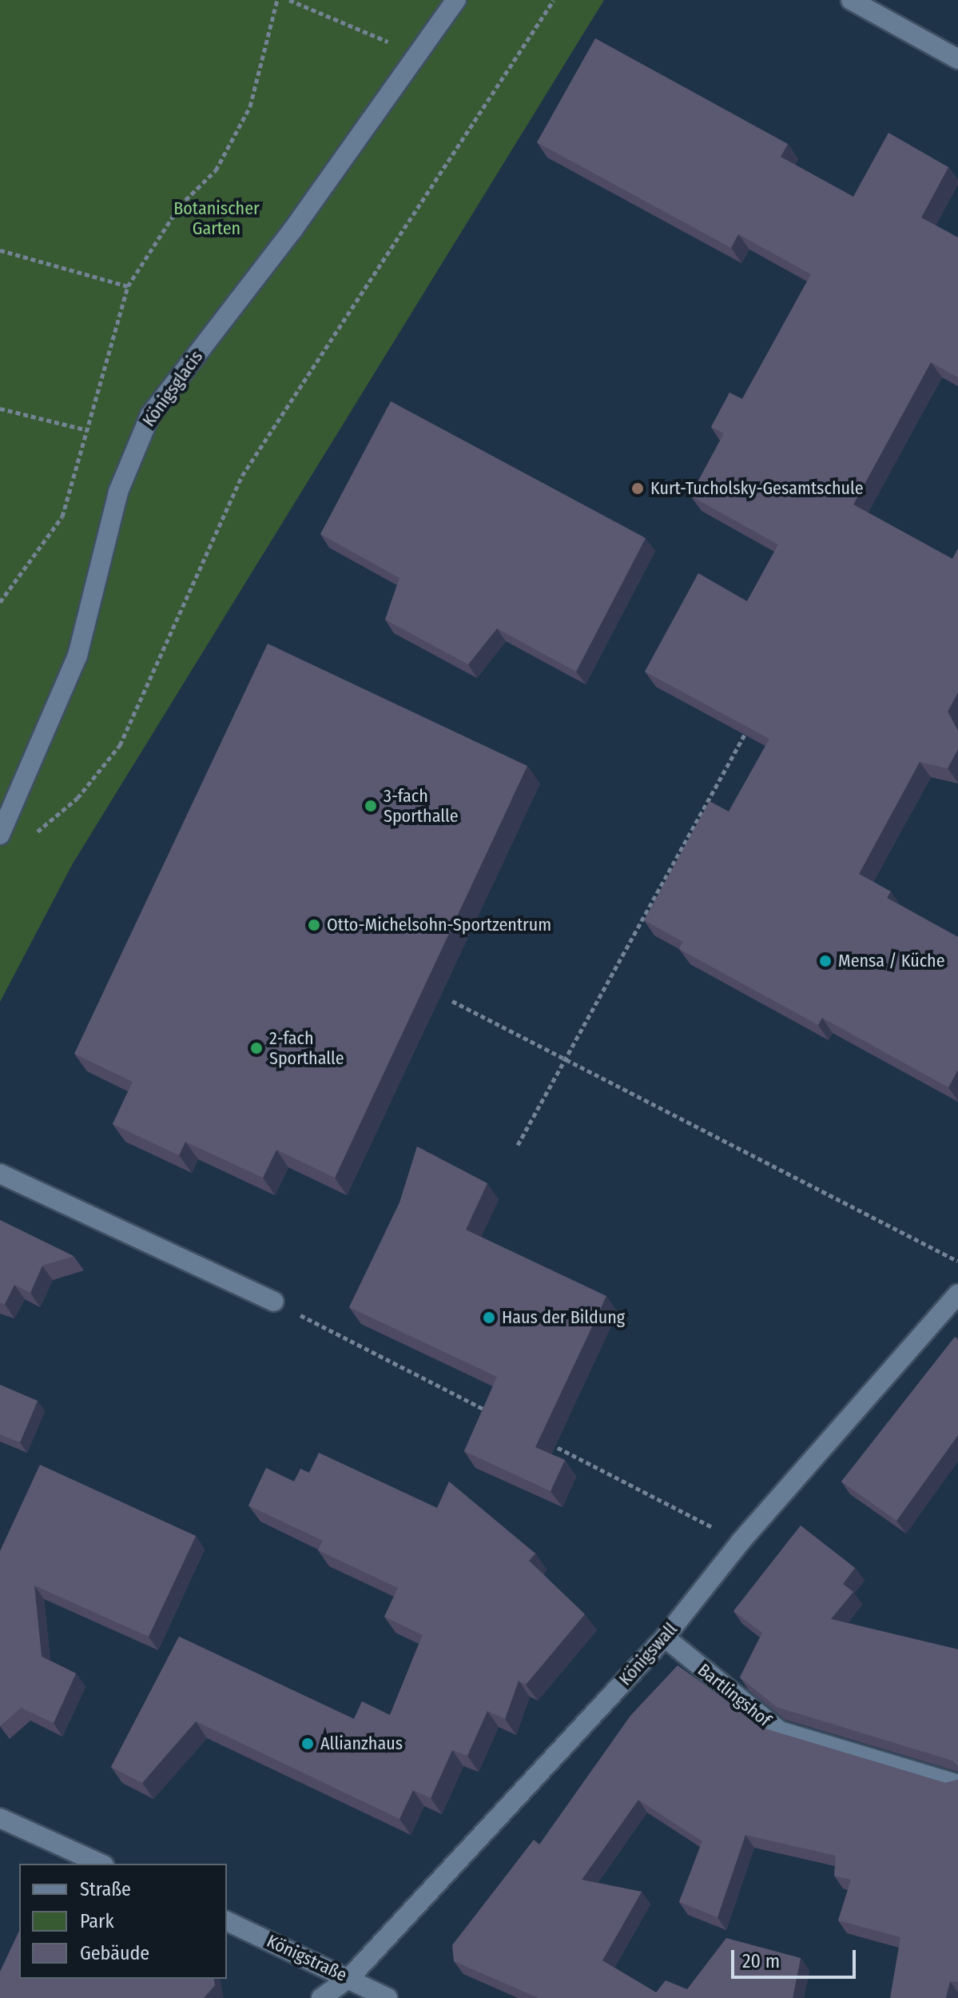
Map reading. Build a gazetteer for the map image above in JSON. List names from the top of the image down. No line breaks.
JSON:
{"streets":{"street":["Königsglacis","Königswall","Bartlingshof","Königstraße"]},"crossings":[["Königswall","Bartlingshof"],["Königswall","Königstraße"]],"parks":["Botanischer Garten"],"places":["Kurt-Tucholsky-Gesamtschule","3-fach Sporthalle","Otto-Michelsohn-Sportzentrum","Mensa / Küche","2-fach Sporthalle","Haus der Bildung","Allianzhaus"],"legend":["Straße","Park","Gebäude"],"scale_bar":"20 m"}
